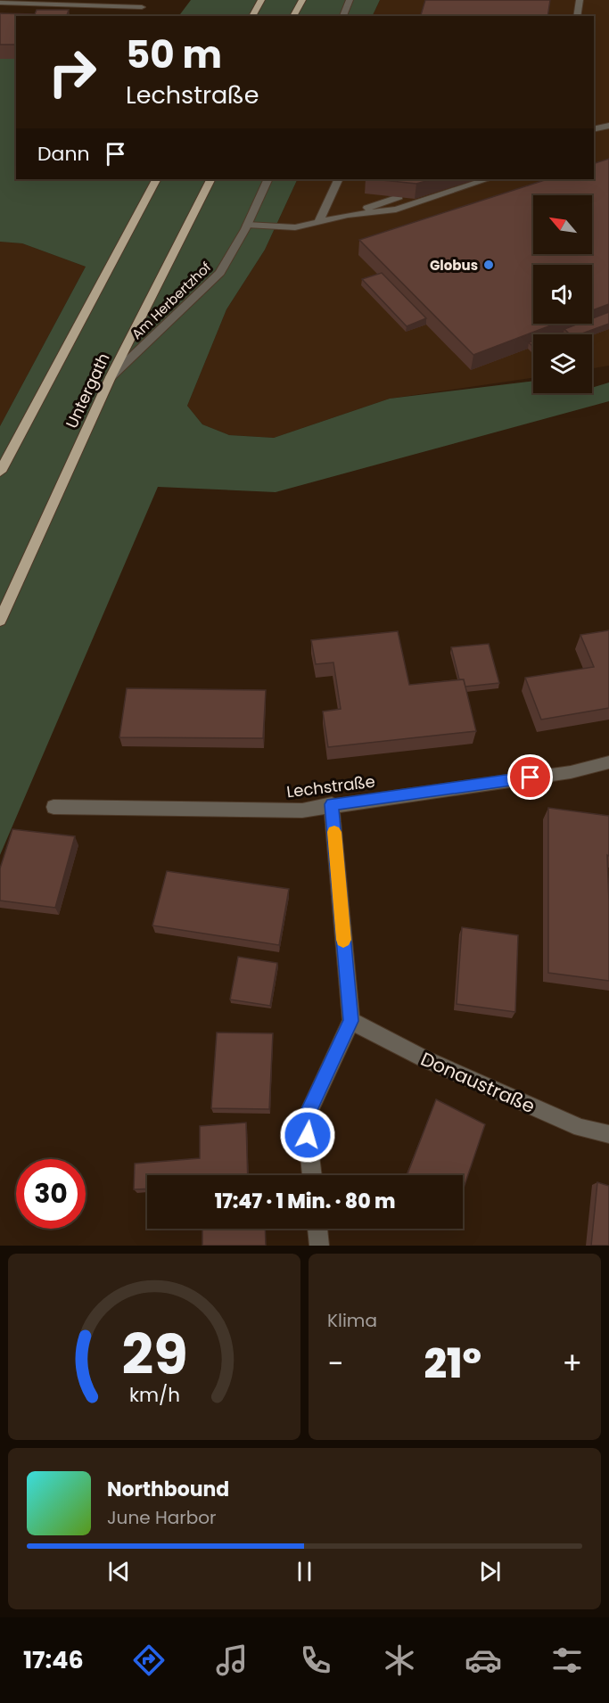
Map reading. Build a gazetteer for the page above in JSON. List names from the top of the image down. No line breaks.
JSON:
{"streets":{"main road":["Untergath"],"street":["Am Herbertzhof","Lechstraße","Donaustraße"]},"crossings":[["Am Herbertzhof","Untergath"]],"places":["Globus"],"north":"top left","page":{"turn":["50 m","Lechstraße"],"then":"Dann","limit":"30","trip":"17:47 · 1 Min. · 80 m","tile":"Klima","heat":["−","21°","+"],"song":["Northbound","June Harbor"],"tabs":"17:46","gauge":["29","km/h"]}}
